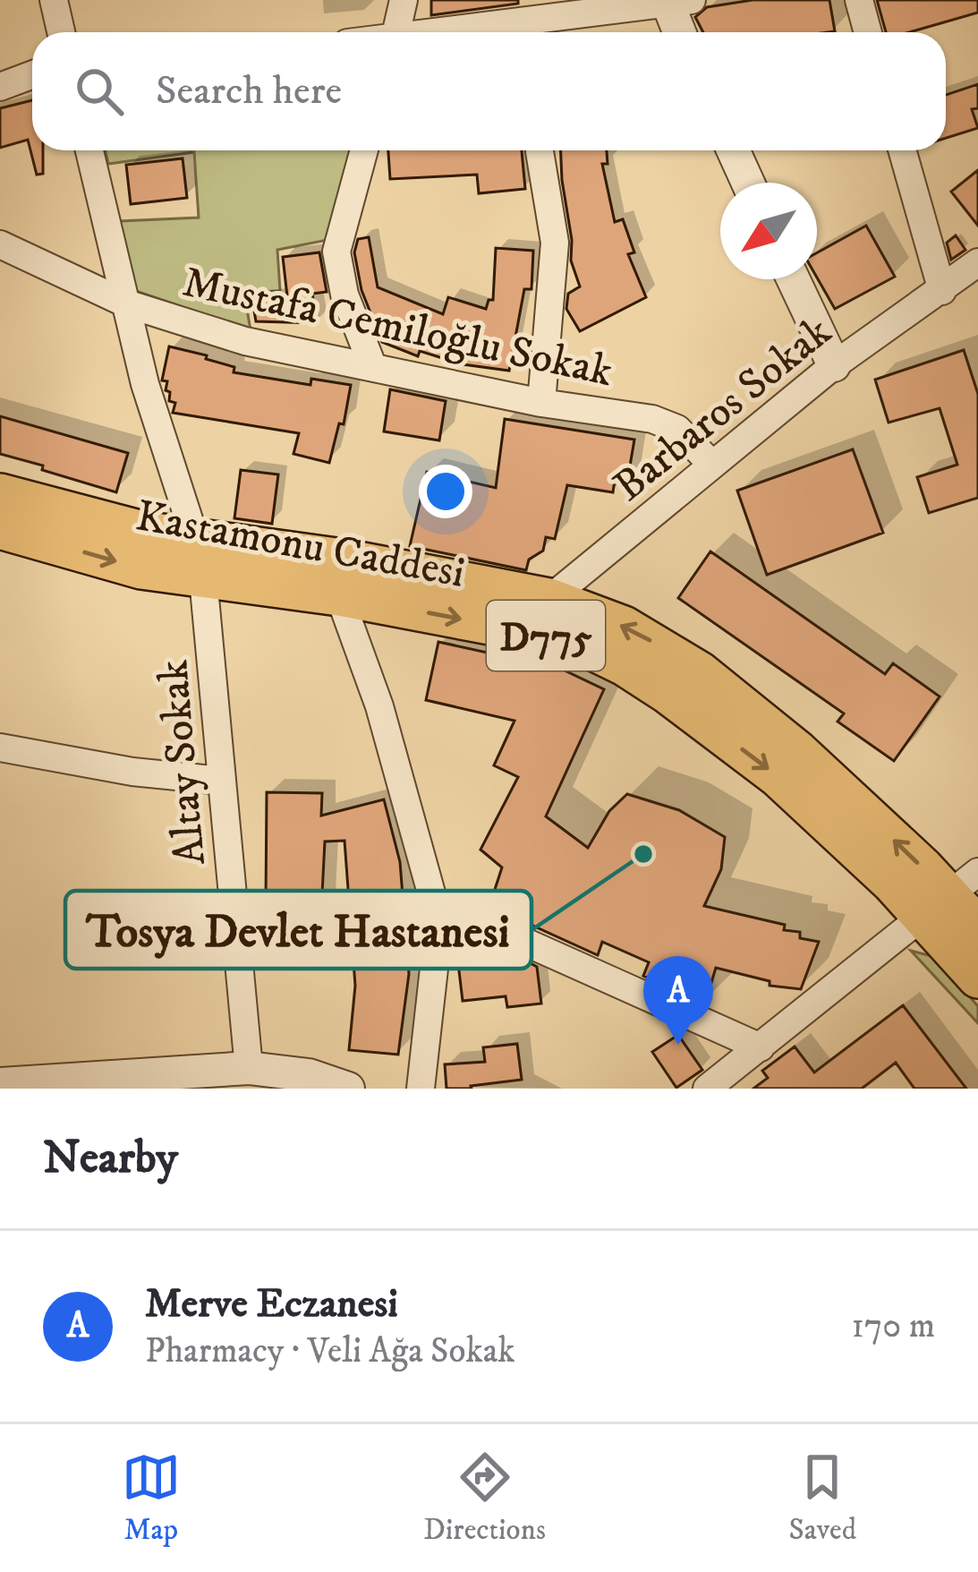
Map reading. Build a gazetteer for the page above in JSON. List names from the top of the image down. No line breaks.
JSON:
{"streets":{"main road":["Kastamonu Caddesi","D775"],"street":["Mustafa Cemiloğlu Sokak","Barbaros Sokak","Altay Sokak"]},"crossings":[["Mustafa Cemiloğlu Sokak","Barbaros Sokak"],["Mustafa Cemiloğlu Sokak","Altay Sokak"],["Barbaros Sokak","Kastamonu Caddesi"],["Kastamonu Caddesi","Altay Sokak"]],"places":["Tosya Devlet Hastanesi"],"north":"bottom left","page":{"search":"Search here","pins":"A","heading":"Nearby","list":[{"mark":"A","name":"Merve Eczanesi","note":"Pharmacy · Veli Ağa Sokak","value":"170 m"}],"nav":["Map","Directions","Saved"]}}
